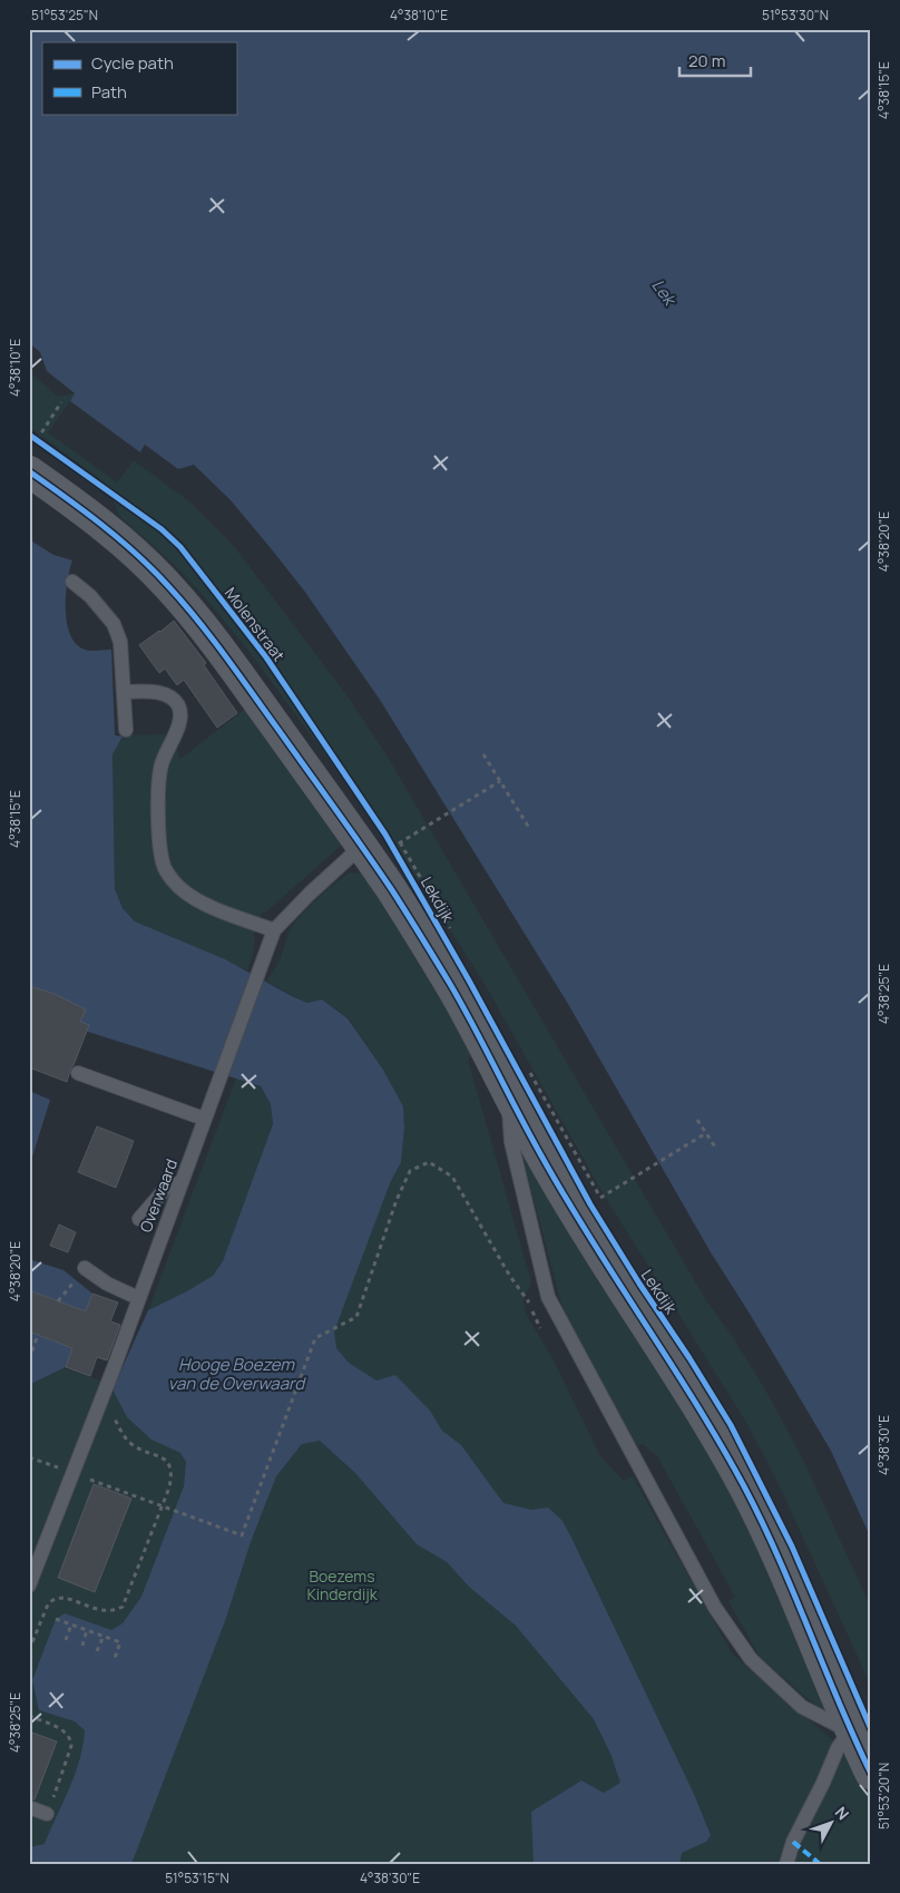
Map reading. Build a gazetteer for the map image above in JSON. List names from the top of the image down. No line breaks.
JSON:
{"streets":{"street":["Lekdijk"],"lane":["Overwaard"],"cycle path":["Molenstraat"]},"crossings":[["Lekdijk","Overwaard"]],"water":["Lek","Hooge Boezem van de Overwaard"],"parks":["Boezems Kinderdijk"],"legend":["Cycle path","Path"],"scale_bar":"20 m","north":"top right","coordinates":["51°53'25\"N","4°38'10\"E","51°53'30\"N","4°38'15\"E","4°38'20\"E","4°38'25\"E","4°38'30\"E","51°53'20\"N","51°53'15\"N"]}
